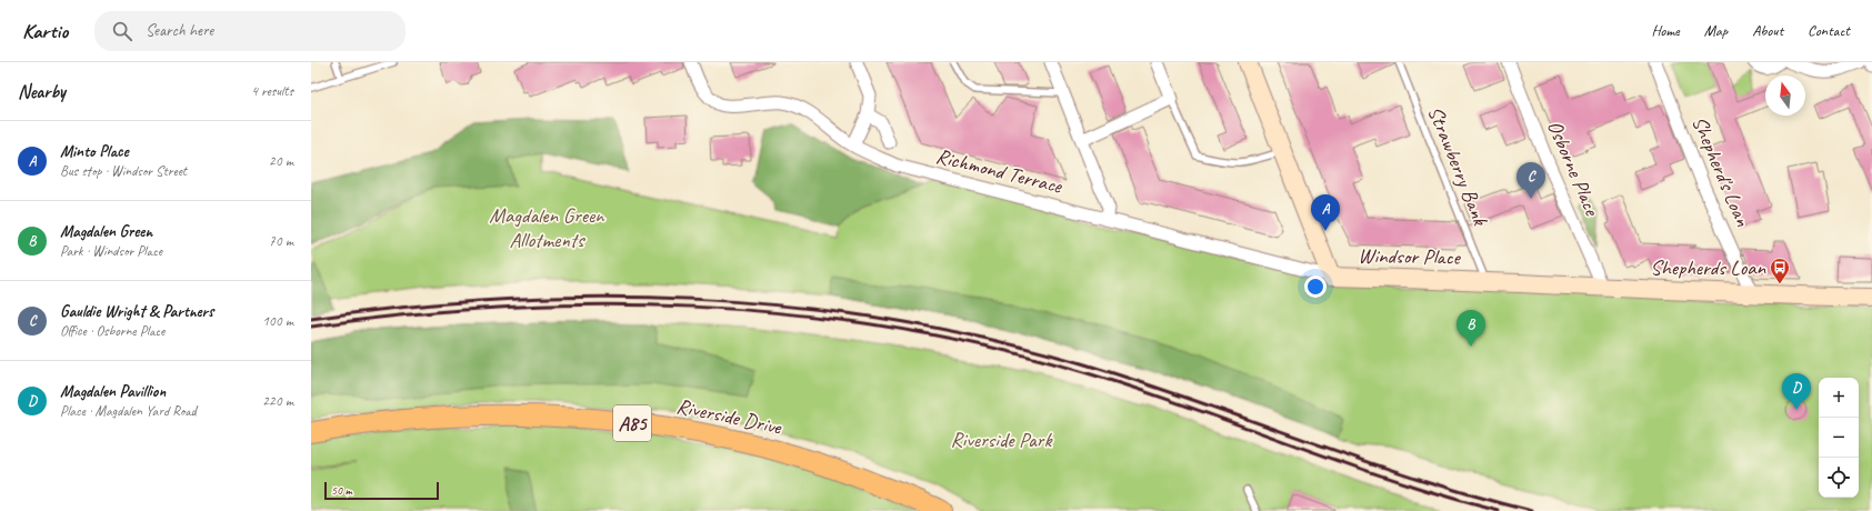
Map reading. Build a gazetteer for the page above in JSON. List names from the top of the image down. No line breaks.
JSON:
{"streets":{"main road":["Riverside Drive","A85"],"street":["Osborne Place","Richmond Terrace","Shepherd's Loan","Windsor Place"],"lane":["Strawberry Bank"]},"crossings":[["Strawberry Bank","Windsor Place"],["Osborne Place","Windsor Place"],["Richmond Terrace","Windsor Place"],["Shepherd's Loan","Windsor Place"]],"parks":["Magdalen Green Allotments","Riverside Park"],"places":{"bus stop":["Shepherds Loan"]},"scale_bar":"50 m","north":"top","page":{"header":"Kartio","search":"Search here","nav":["Home","Map","About","Contact"],"heading":["Nearby","4 results"],"list":[{"mark":"A","name":"Minto Place","note":"Bus stop · Windsor Street","value":"20 m"},{"mark":"B","name":"Magdalen Green","note":"Park · Windsor Place","value":"70 m"},{"mark":"C","name":"Gauldie Wright & Partners","note":"Office · Osborne Place","value":"100 m"},{"mark":"D","name":"Magdalen Pavillion","note":"Place · Magdalen Yard Road","value":"220 m"}],"pins":["C","A","B","D"],"map_buttons":["+","−"],"scale":"50 m"}}
